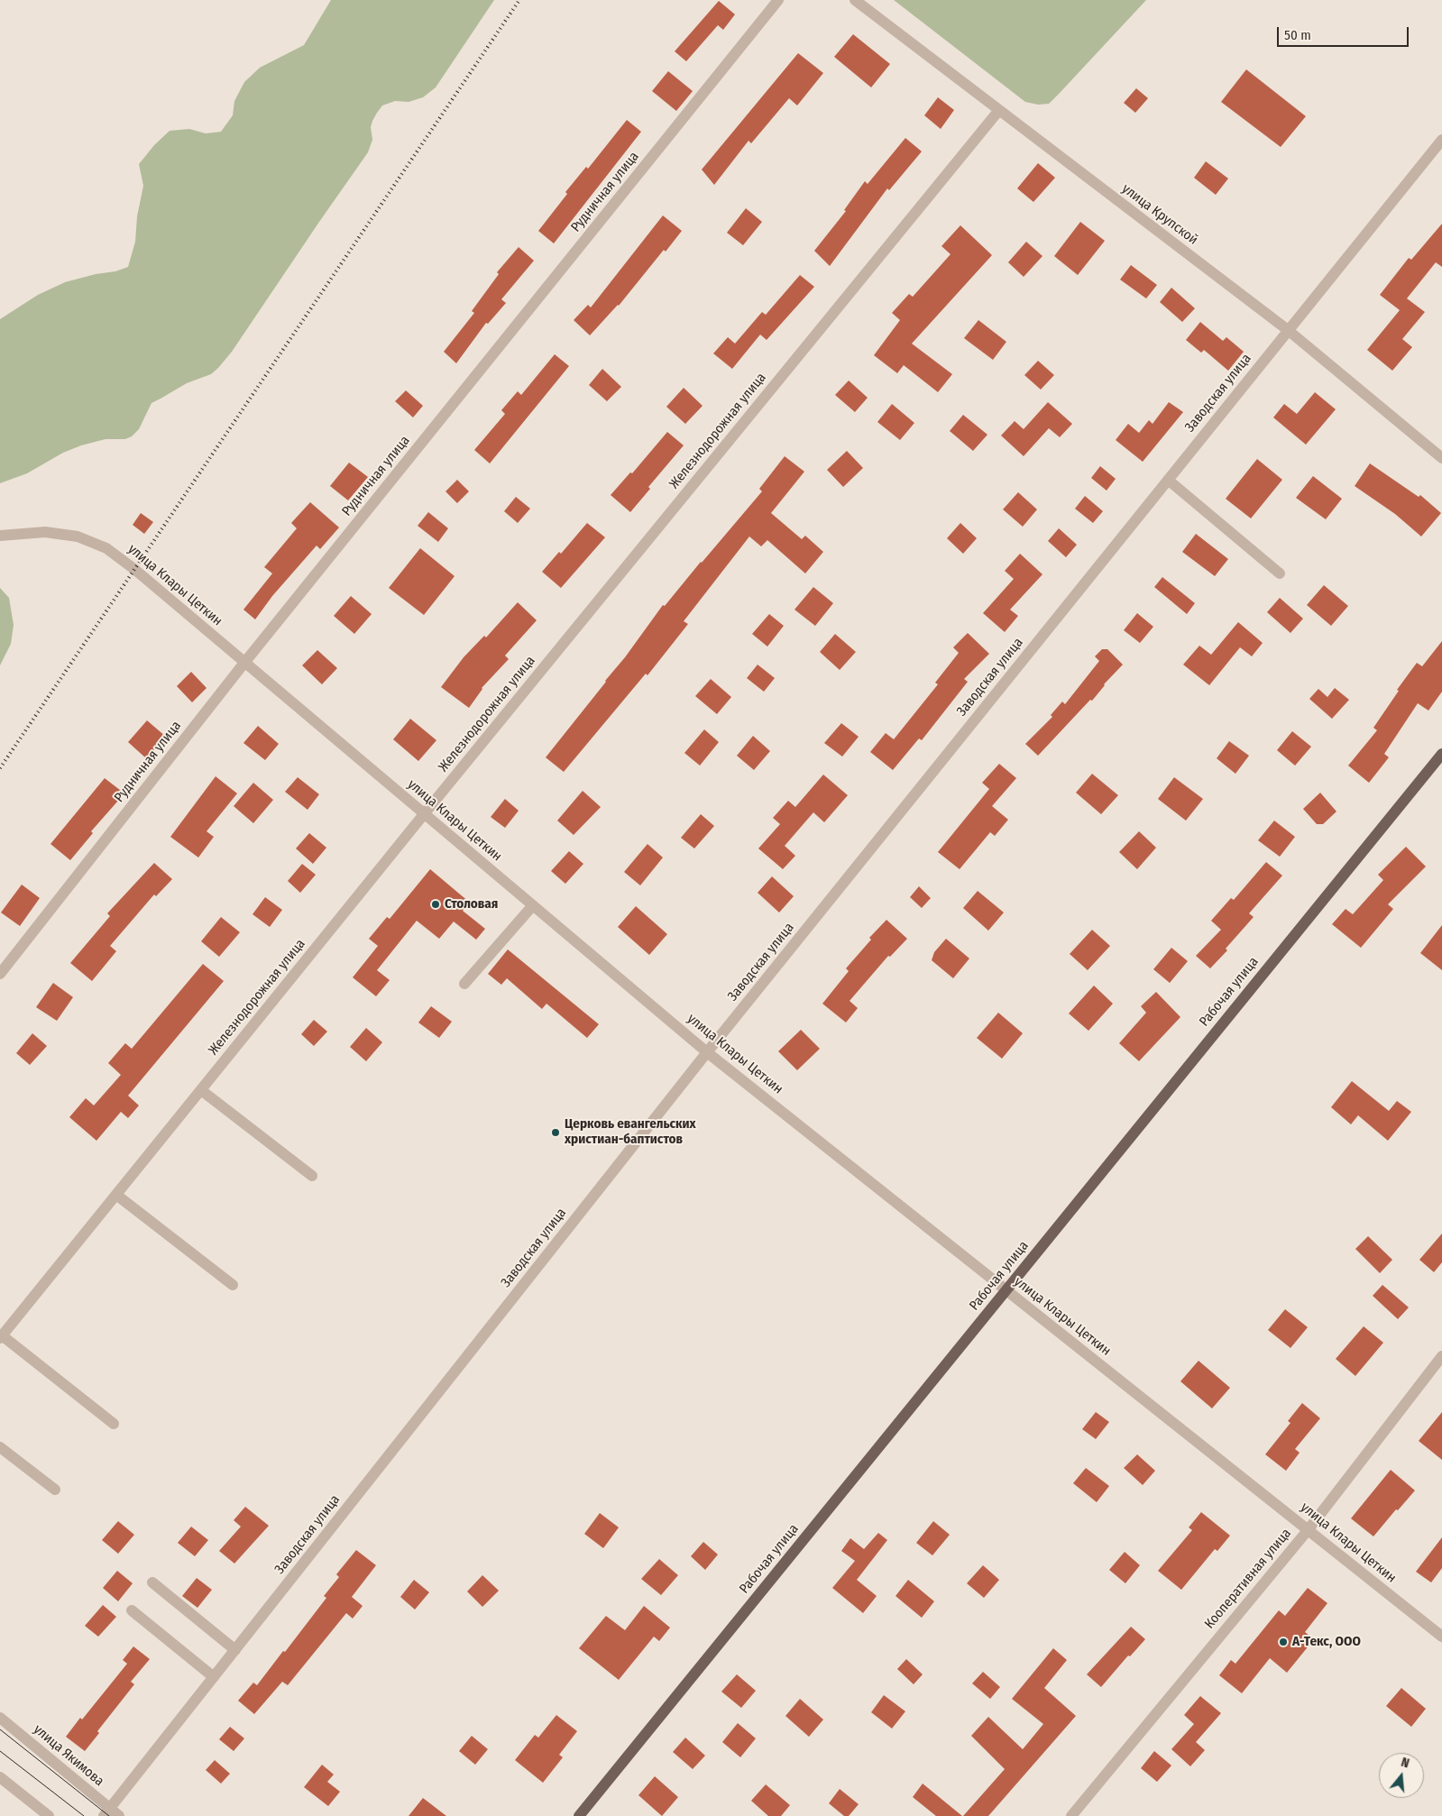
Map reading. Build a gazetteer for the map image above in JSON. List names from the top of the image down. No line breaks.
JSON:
{"streets":{"main road":["Рабочая улица"],"street":["Рудничная улица","улица Крупской","Заводская улица","Железнодорожная улица","улица Клары Цеткин","Кооперативная улица","улица Якимова"]},"crossings":[["Рудничная улица","улица Клары Цеткин"],["улица Крупской","Заводская улица"],["улица Крупской","Железнодорожная улица"],["Заводская улица","улица Клары Цеткин"],["Заводская улица","улица Якимова"],["Железнодорожная улица","улица Клары Цеткин"],["улица Клары Цеткин","Рабочая улица"],["улица Клары Цеткин","Кооперативная улица"]],"places":["Столовая","Церковь евангельских христиан-баптистов","А-Текс, ООО"],"scale_bar":"50 m","north":"top"}
